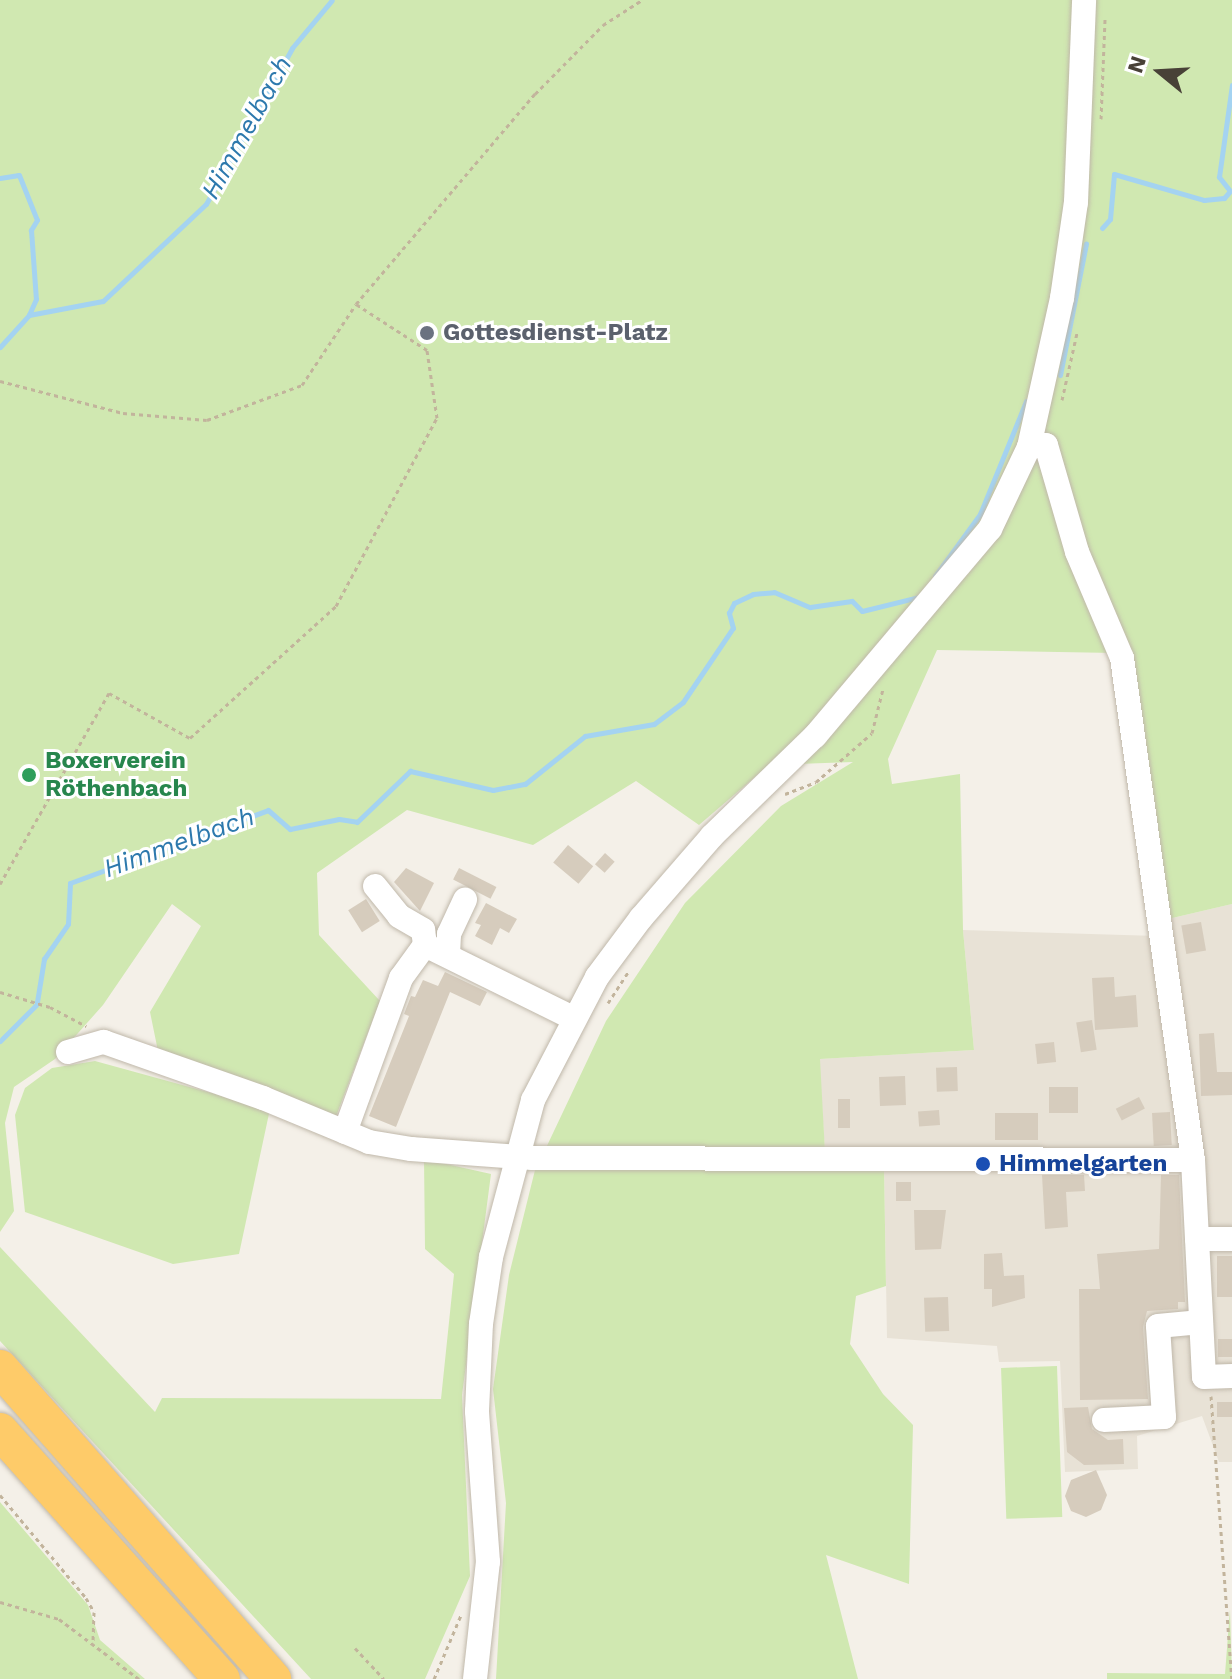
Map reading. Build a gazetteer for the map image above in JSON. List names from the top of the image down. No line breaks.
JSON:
{"water":["Himmelbach"],"places":["Gottesdienst-Platz","Boxerverein Röthenbach","Himmelgarten"],"north":"left"}
